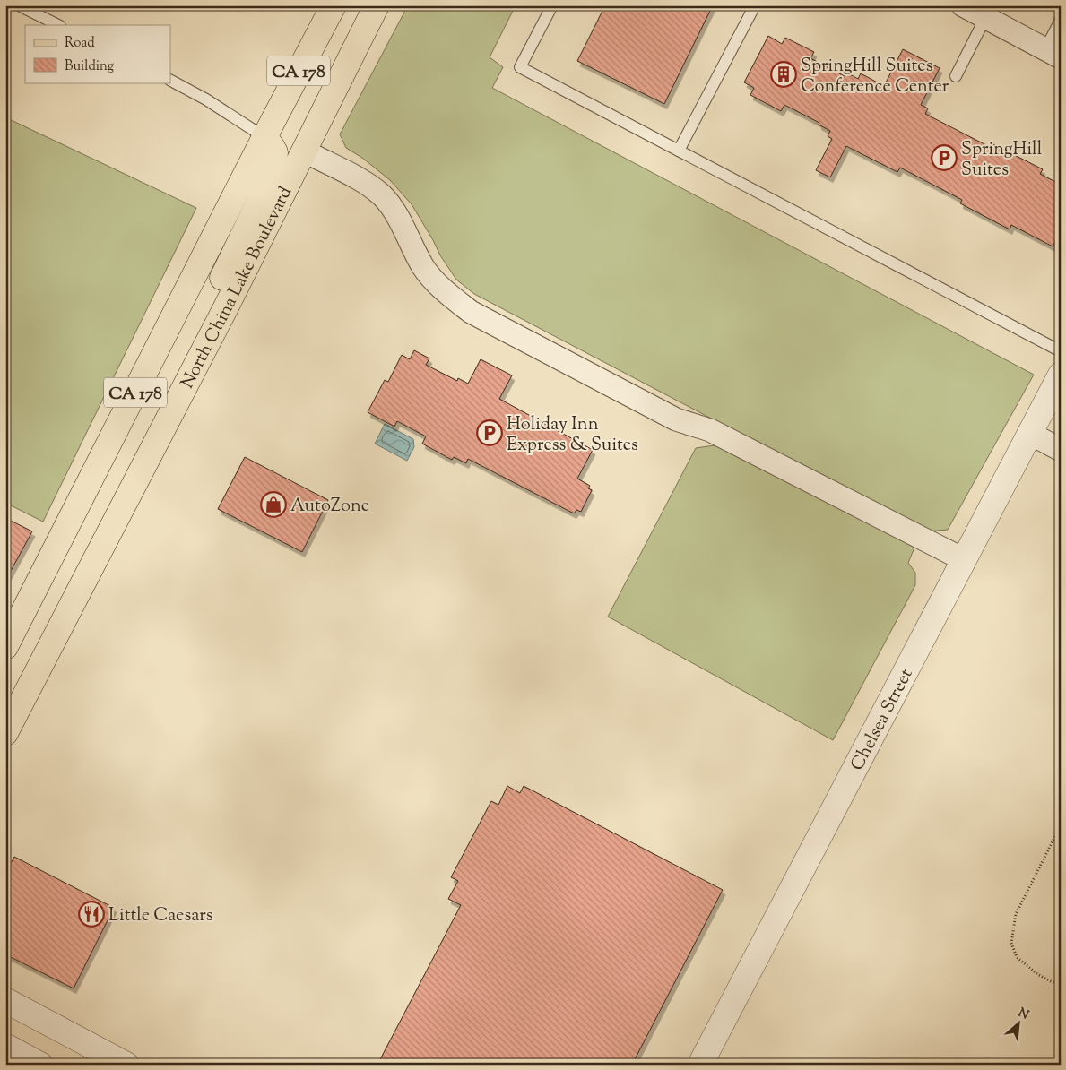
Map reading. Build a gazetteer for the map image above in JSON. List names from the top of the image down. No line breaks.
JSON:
{"streets":{"main road":["CA 178","North China Lake Boulevard"],"street":["Chelsea Street"]},"places":{"building":["SpringHill Suites Conference Center"],"parking":["SpringHill Suites","Holiday Inn Express & Suites"],"shop":["AutoZone"],"restaurant":["Little Caesars"]},"legend":["Road","Building"],"north":"top right"}
